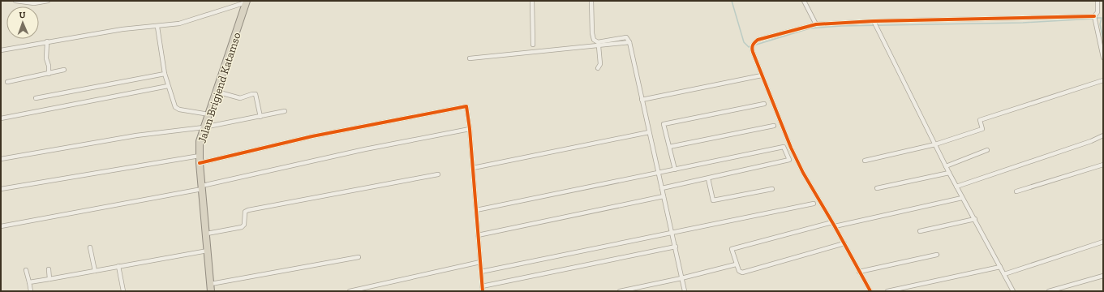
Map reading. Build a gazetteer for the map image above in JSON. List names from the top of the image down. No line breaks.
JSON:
{"streets":{"highway":["Jalan Brigjend Katamso"]},"north":"top"}
